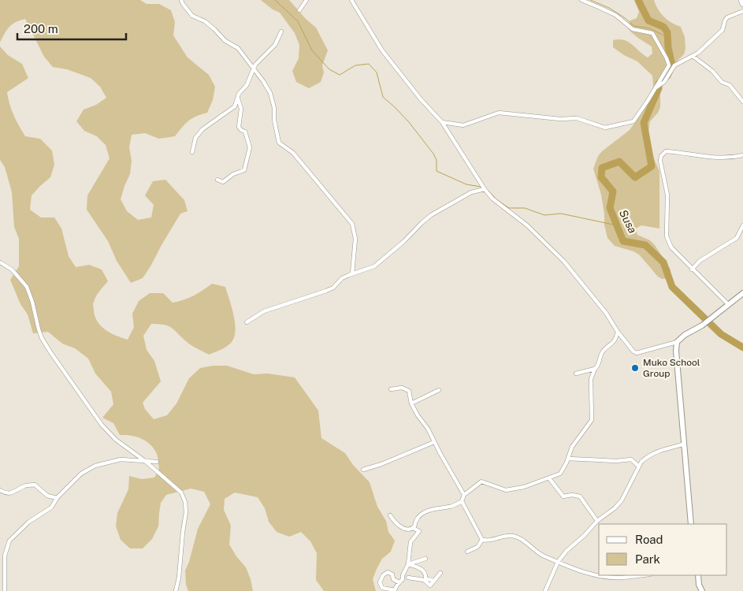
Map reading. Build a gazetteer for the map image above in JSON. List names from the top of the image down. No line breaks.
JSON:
{"water":["Susa"],"places":["Muko School Group"],"legend":["Road","Park"],"scale_bar":"200 m"}
